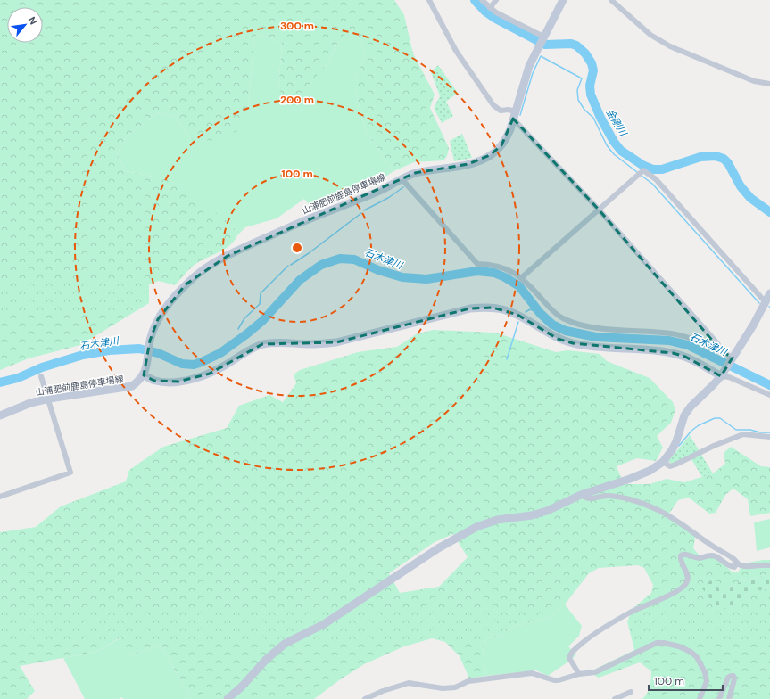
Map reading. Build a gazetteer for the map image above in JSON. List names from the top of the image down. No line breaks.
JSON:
{"streets":{"street":["山浦肥前鹿島停車場線"]},"water":["金剛川","石木津川"],"scale_bar":"100 m","north":"top right","rings":["300 m","200 m","100 m"]}
